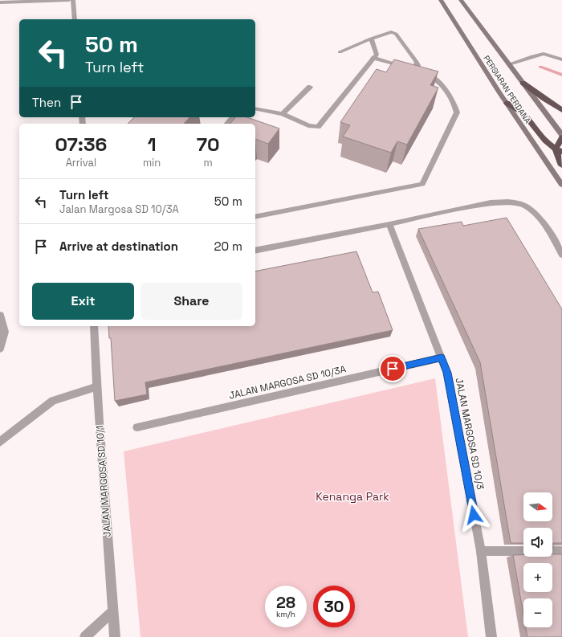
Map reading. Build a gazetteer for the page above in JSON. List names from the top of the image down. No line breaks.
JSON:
{"streets":{"main road":["PERSIARAN PERDANA"],"street":["JALAN MARGOSA SD 10/3A","JALAN MARGOSA SD 10/3","JALAN MARGOSA SD 10/1"]},"crossings":[["JALAN MARGOSA SD 10/3A","JALAN MARGOSA SD 10/3"]],"parks":["Kenanga Park"],"north":"right","page":{"turn":["50 m","Turn left"],"then":"Then","eta":["07:36","Arrival","1","min","70","m"],"list":[{"name":"Turn left","note":"Jalan Margosa SD 10/3A","value":"50 m"},{"name":"Arrive at destination","value":"20 m"}],"buttons":["Exit","Share"],"map_buttons":["+","−"],"speed":"28 km/h","limit":"30"}}
